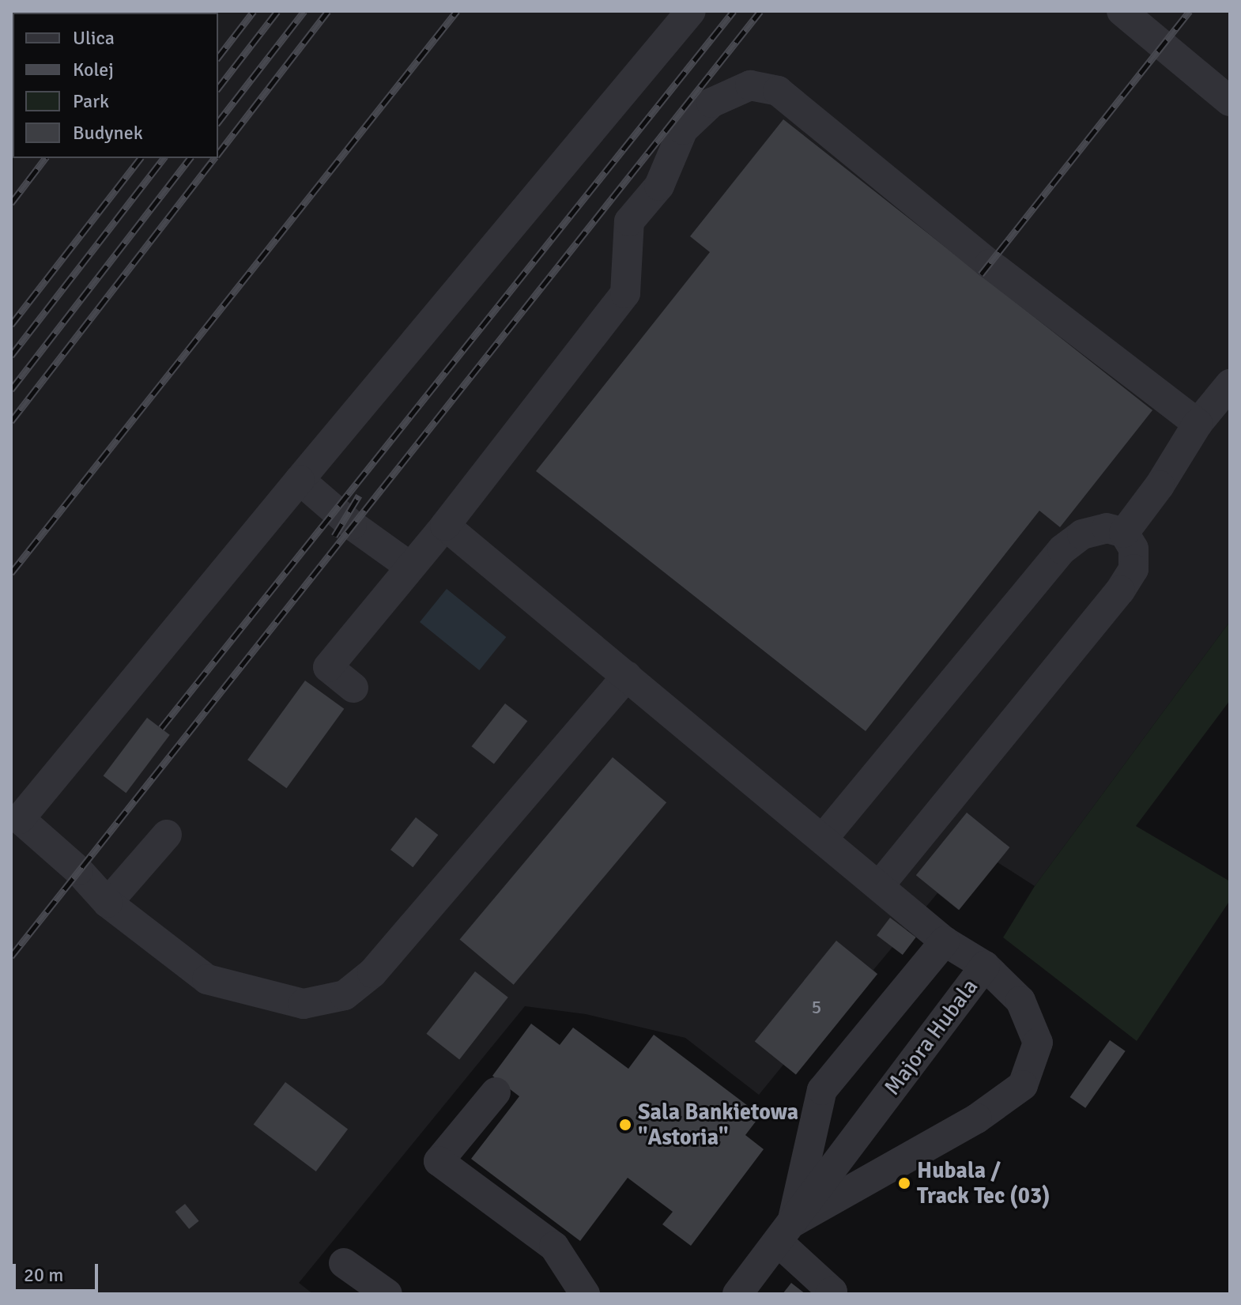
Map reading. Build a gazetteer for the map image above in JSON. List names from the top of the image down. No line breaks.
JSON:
{"streets":{"street":["Majora Hubala"]},"places":["Sala Bankietowa \"Astoria\"","Hubala / Track Tec (03)"],"house_numbers":["5"],"legend":["Ulica","Kolej","Park","Budynek"],"scale_bar":"20 m"}
